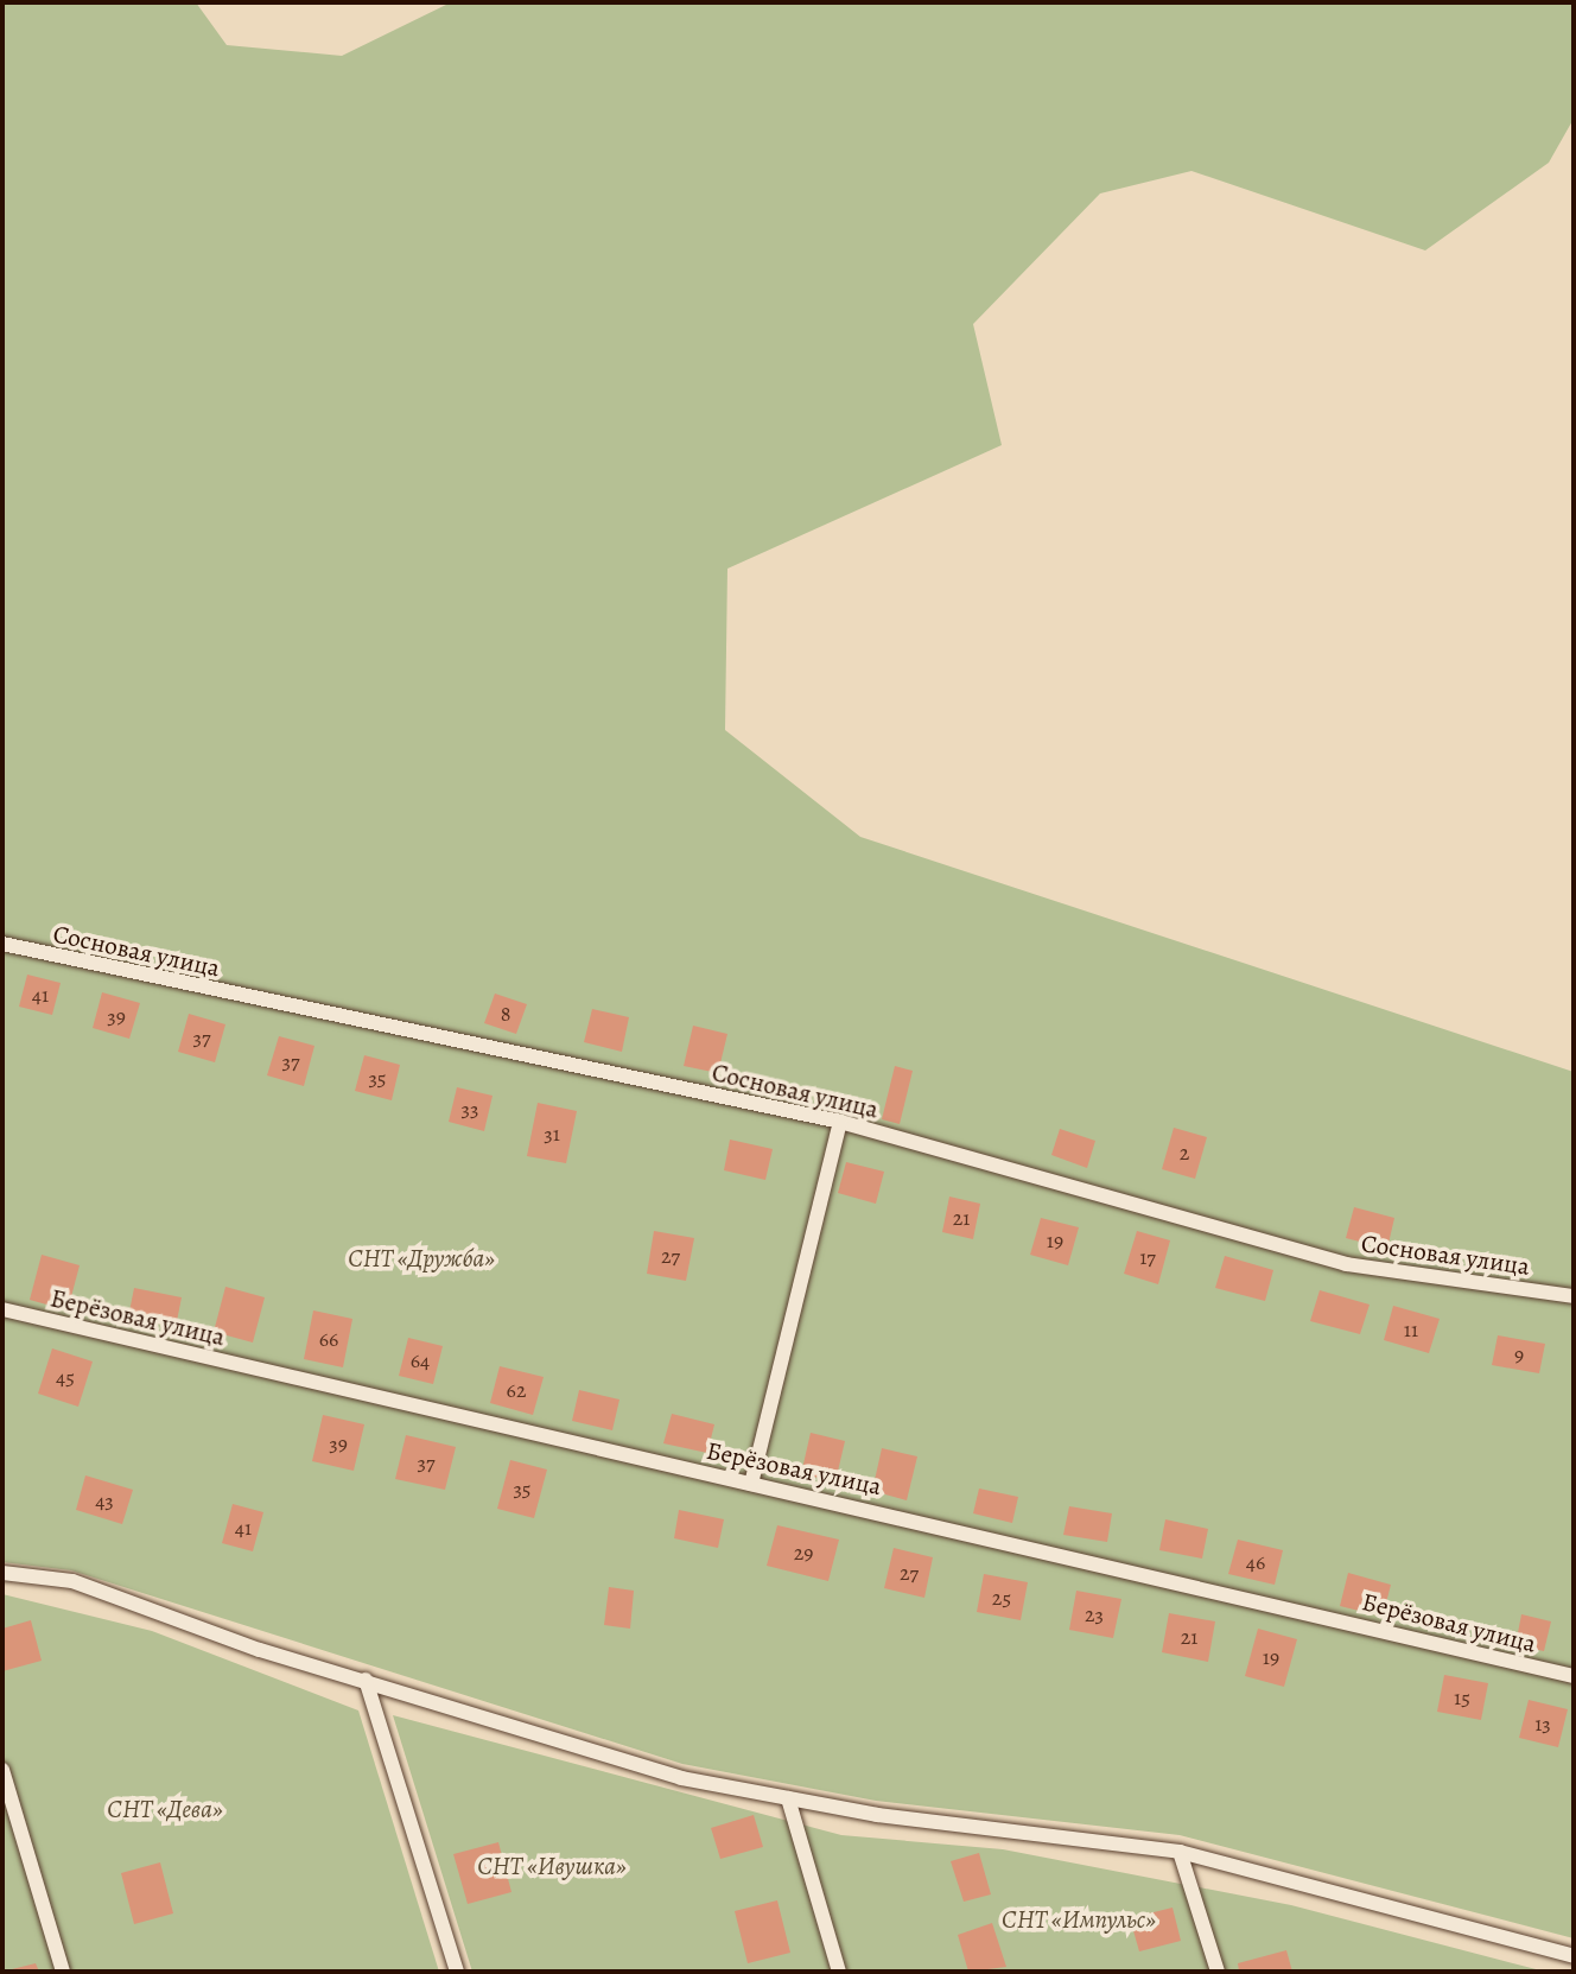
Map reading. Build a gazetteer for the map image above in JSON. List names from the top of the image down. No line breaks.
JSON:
{"streets":{"lane":["Сосновая улица","Берёзовая улица"]},"parks":["СНТ «Дружба»","СНТ «Дева»","СНТ «Ивушка»","СНТ «Импульс»"],"house_numbers":["41","8","39","37","37","35","33","31","2","21","19","27","17","11","66","9","64","45","62","39","37","35","43","41","29","46","27","25","23","21","19","15","13"]}
